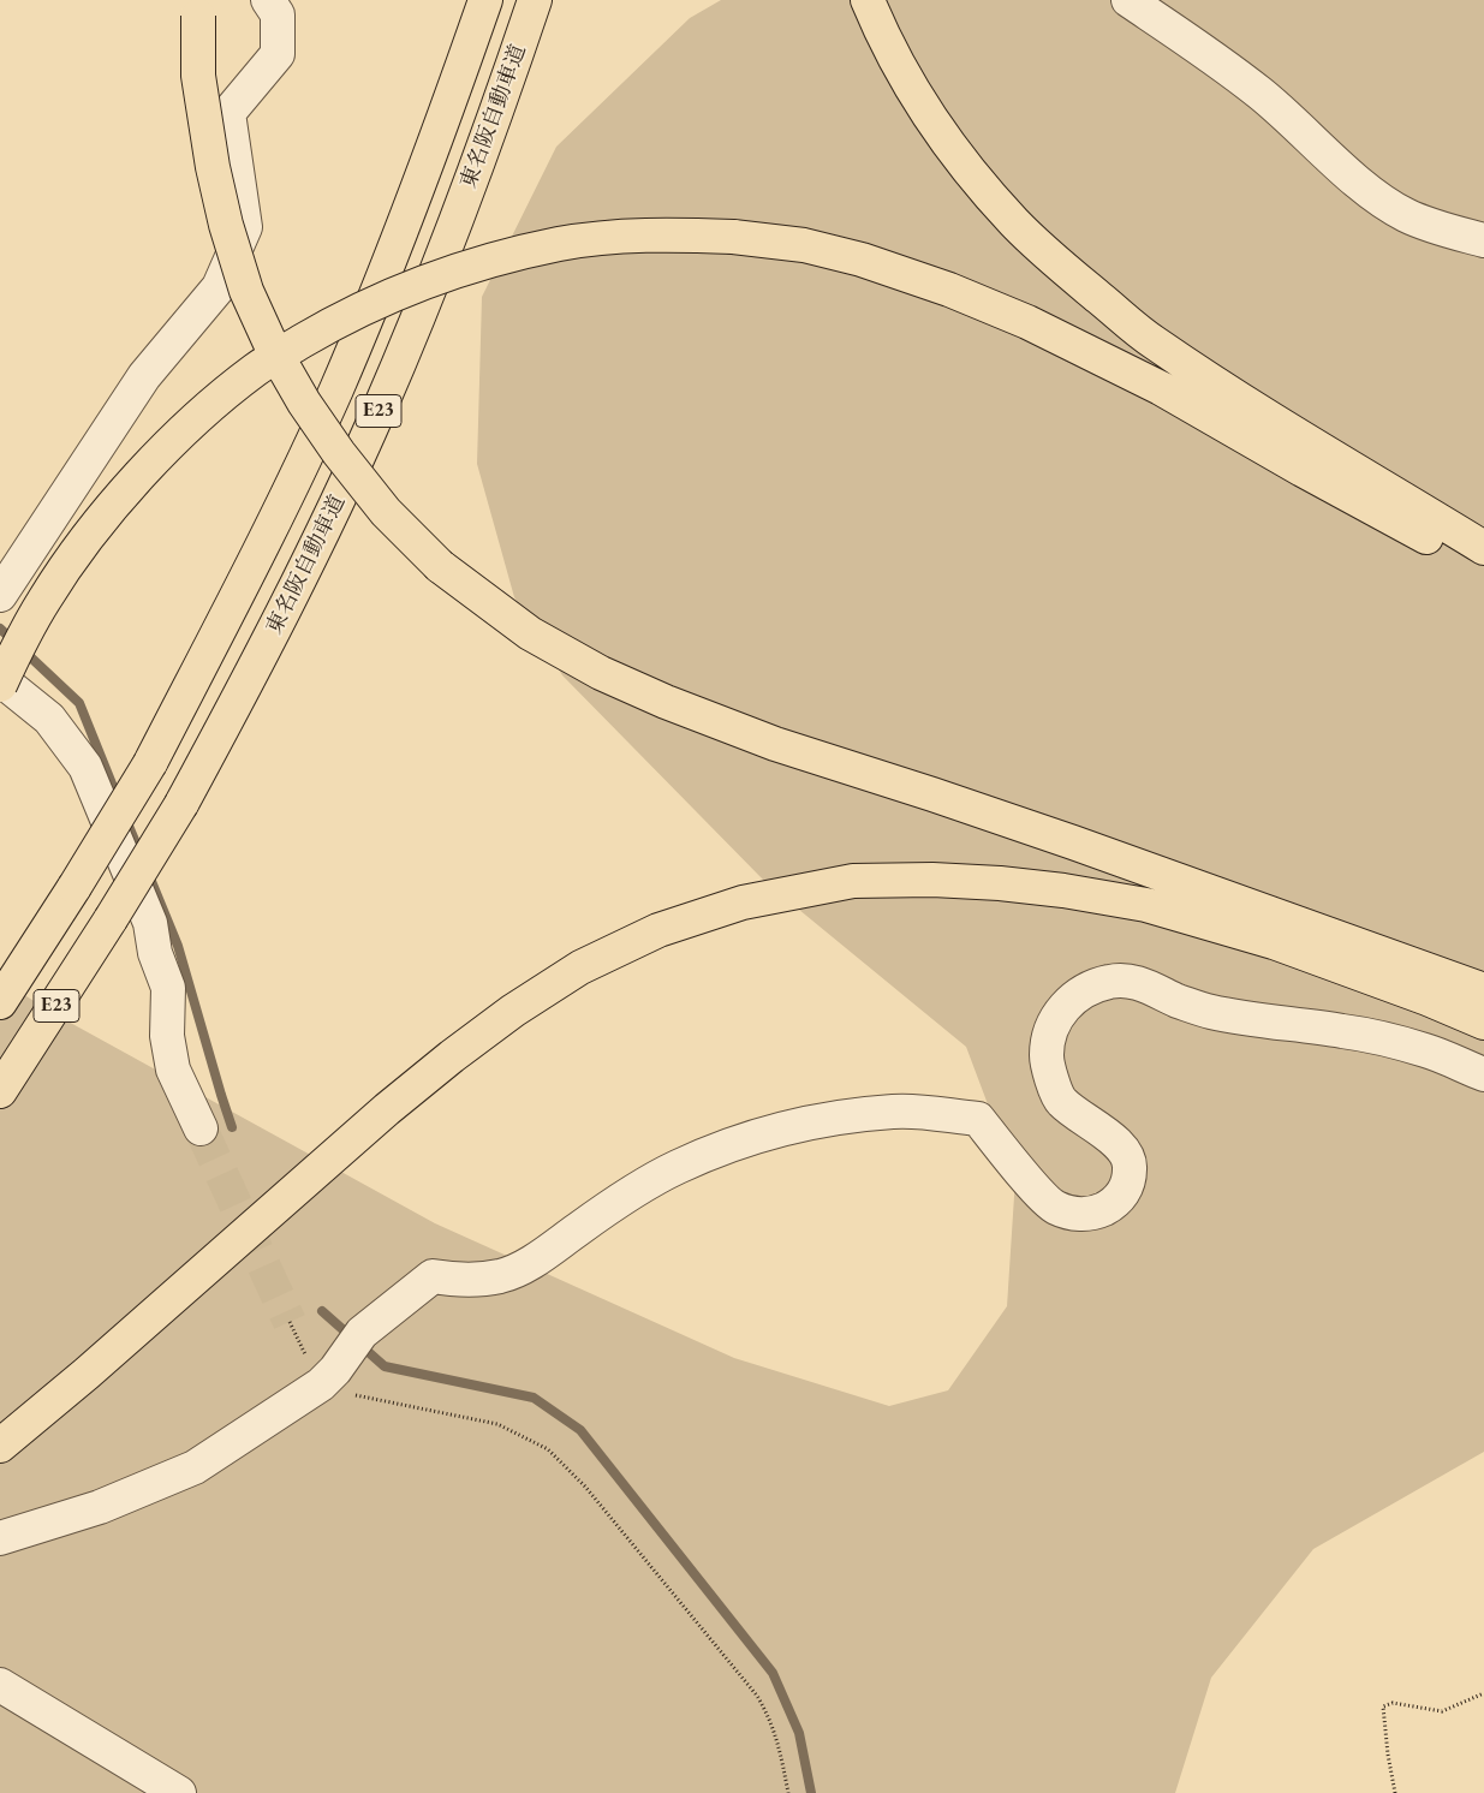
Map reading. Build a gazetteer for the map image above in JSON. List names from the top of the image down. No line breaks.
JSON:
{"streets":{"highway":["東名阪自動車道","E23"]}}
